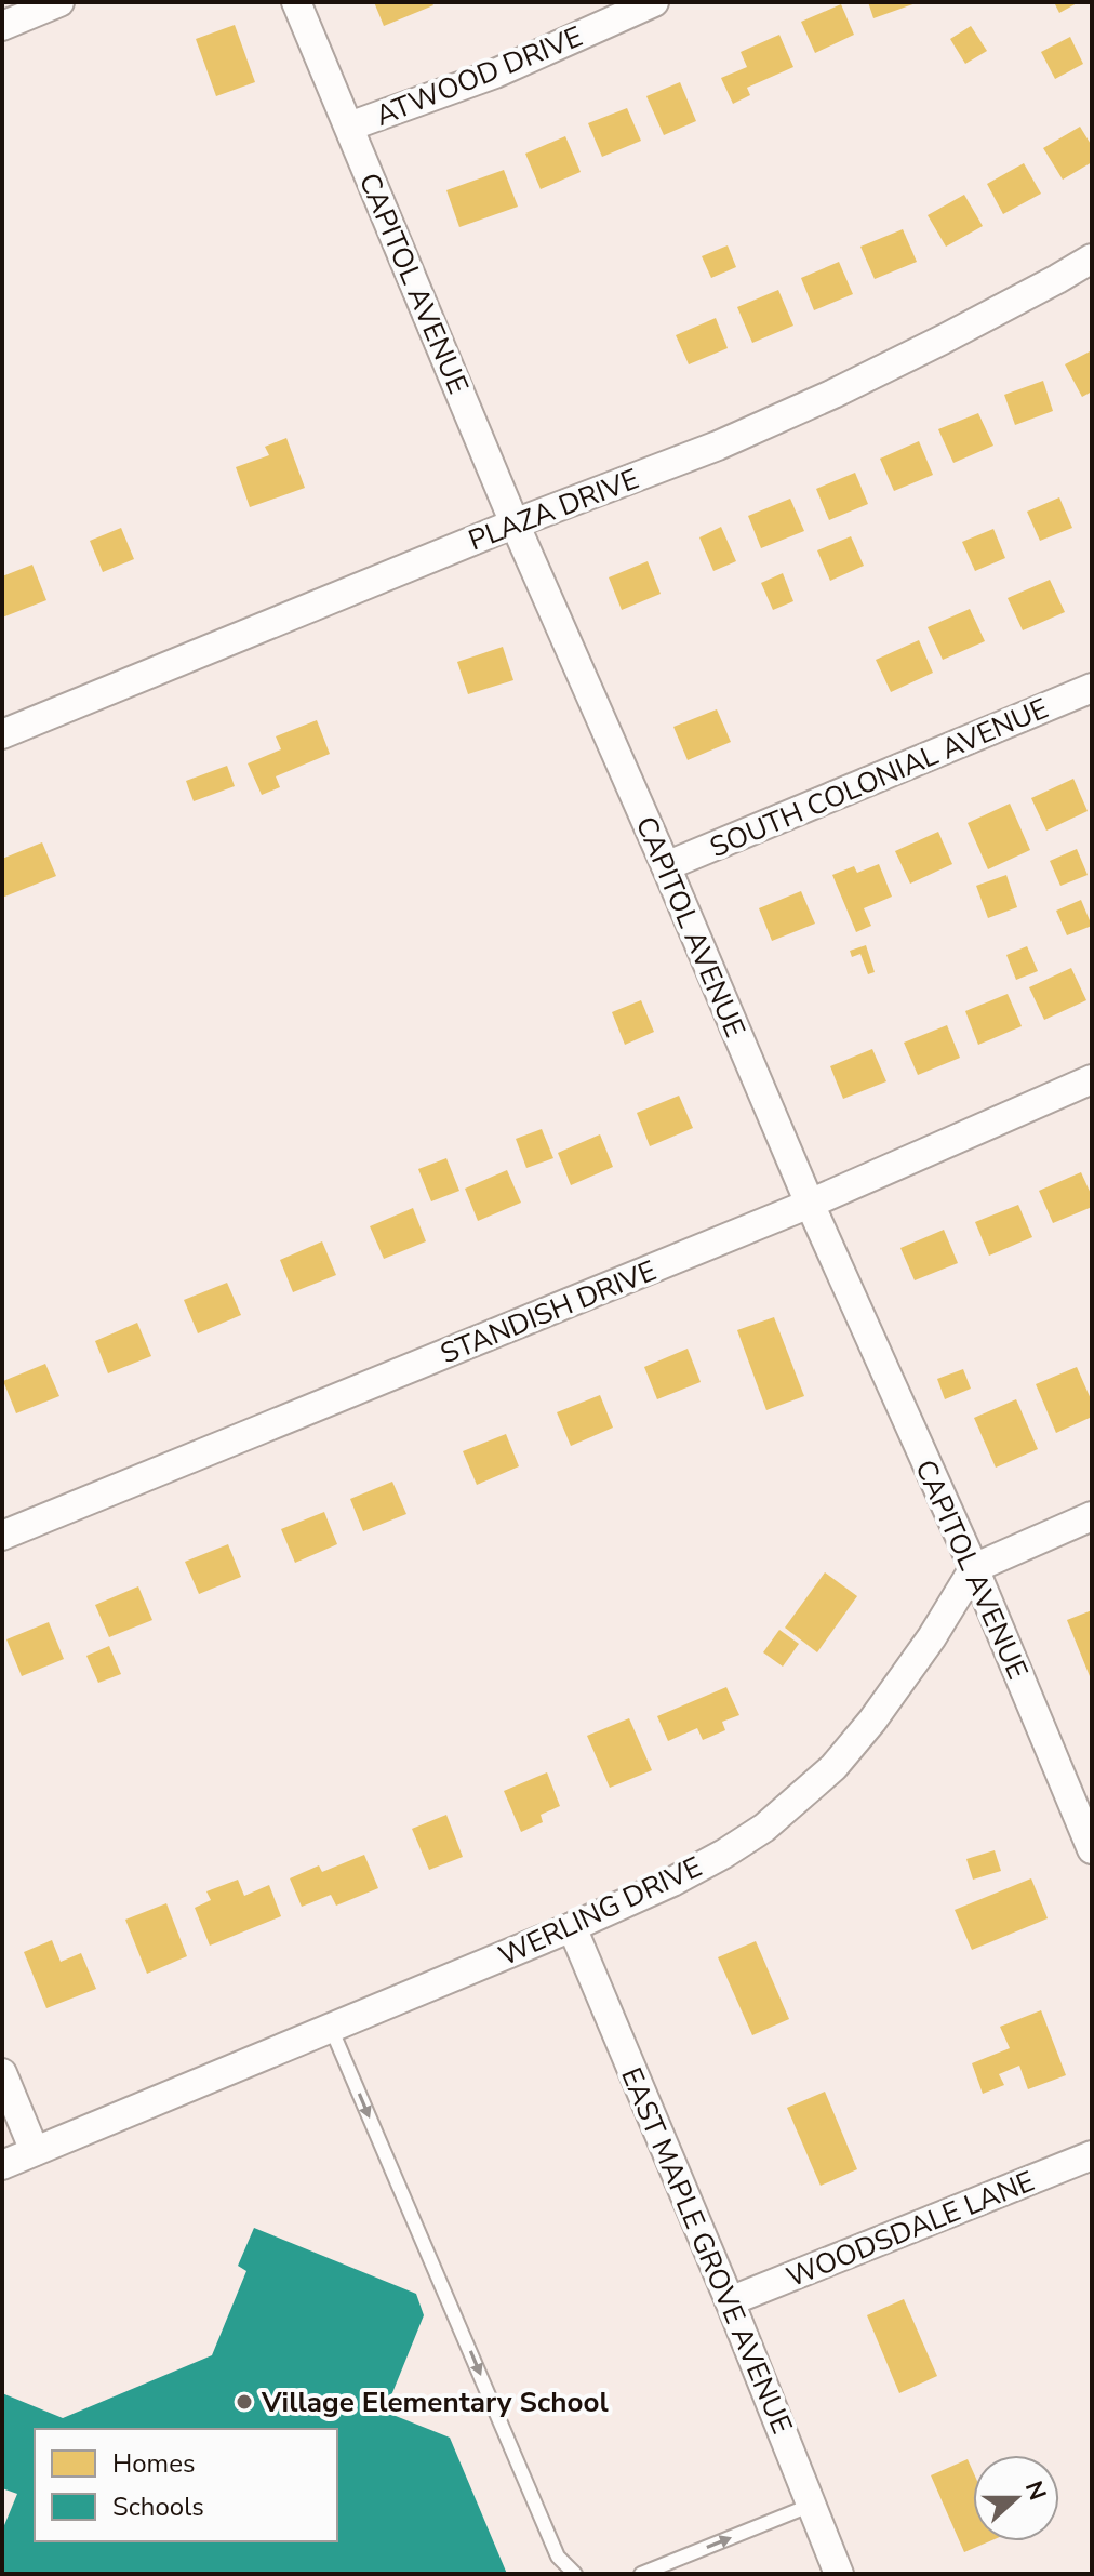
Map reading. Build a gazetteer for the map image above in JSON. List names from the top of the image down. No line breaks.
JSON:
{"streets":{"street":["ATWOOD DRIVE","CAPITOL AVENUE","PLAZA DRIVE","SOUTH COLONIAL AVENUE","STANDISH DRIVE","WERLING DRIVE","WOODSDALE LANE","EAST MAPLE GROVE AVENUE"]},"crossings":[["ATWOOD DRIVE","CAPITOL AVENUE"],["CAPITOL AVENUE","PLAZA DRIVE"],["CAPITOL AVENUE","SOUTH COLONIAL AVENUE"],["CAPITOL AVENUE","STANDISH DRIVE"],["CAPITOL AVENUE","WERLING DRIVE"],["WERLING DRIVE","EAST MAPLE GROVE AVENUE"],["WOODSDALE LANE","EAST MAPLE GROVE AVENUE"]],"places":["Village Elementary School"],"legend":["Homes","Schools"],"north":"right"}
